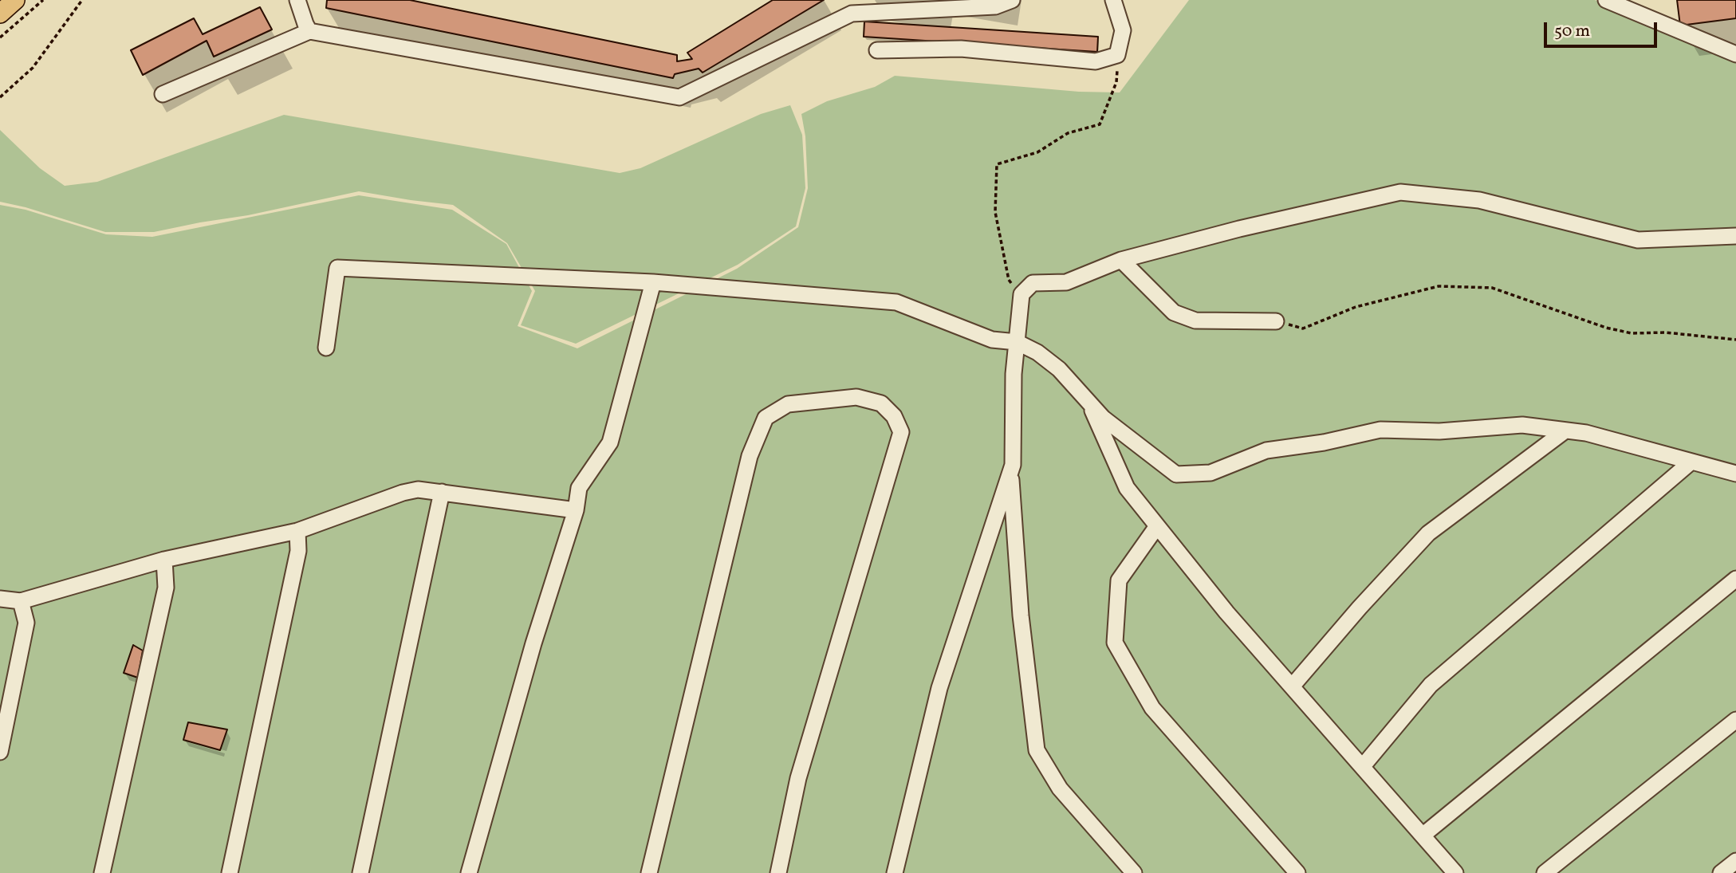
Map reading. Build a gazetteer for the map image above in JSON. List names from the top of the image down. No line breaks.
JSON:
{"scale_bar":"50 m"}
